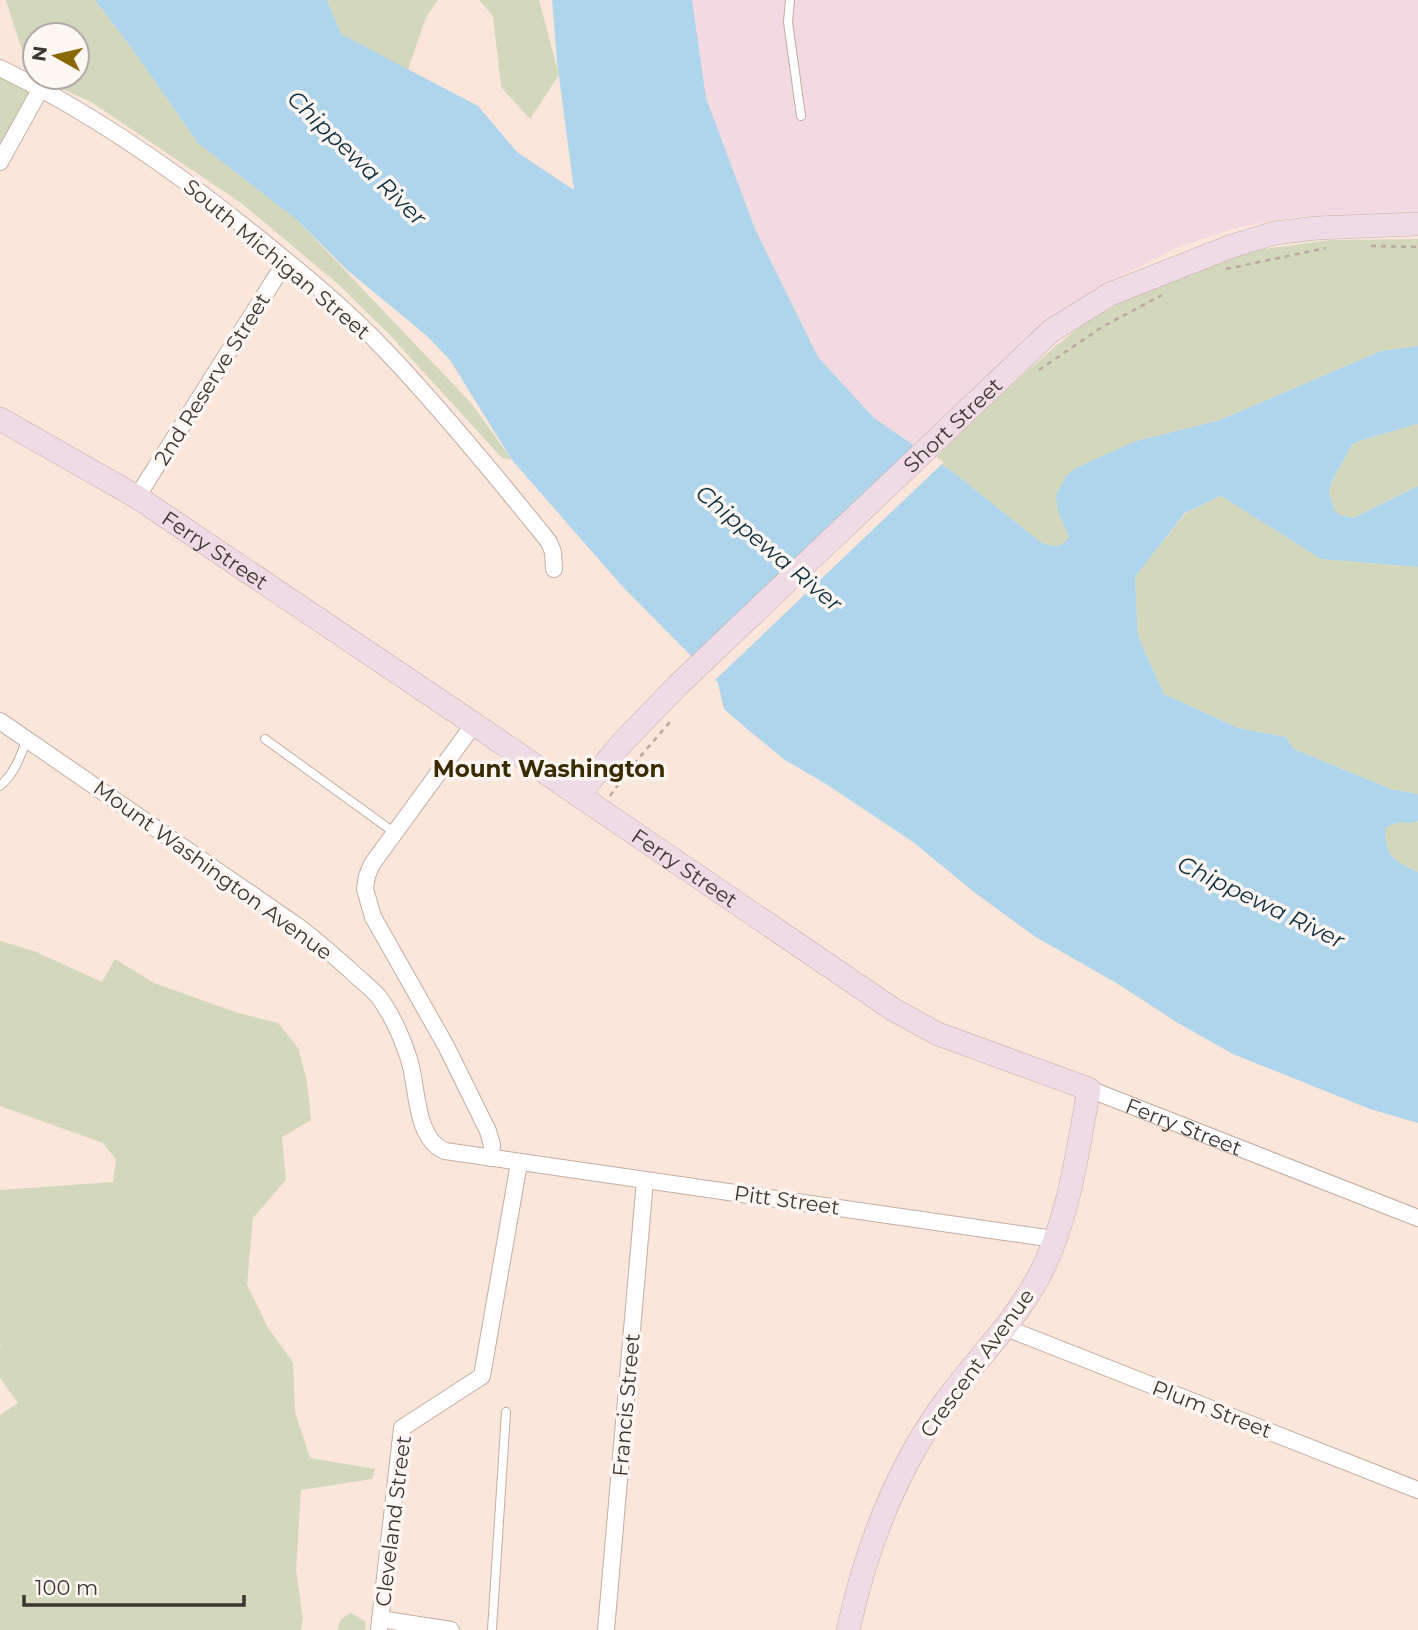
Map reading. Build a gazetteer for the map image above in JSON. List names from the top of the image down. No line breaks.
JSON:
{"streets":{"main road":["Short Street","Ferry Street","Crescent Avenue"],"street":["South Michigan Street","2nd Reserve Street","Mount Washington Avenue","Pitt Street","Francis Street","Plum Street","Cleveland Street"]},"crossings":[["South Michigan Street","2nd Reserve Street"],["2nd Reserve Street","Ferry Street"],["Short Street","Ferry Street"],["Ferry Street","Crescent Avenue"],["Mount Washington Avenue","Pitt Street"],["Mount Washington Avenue","Cleveland Street"],["Pitt Street","Crescent Avenue"],["Pitt Street","Francis Street"],["Pitt Street","Cleveland Street"],["Crescent Avenue","Plum Street"]],"districts":["Mount Washington"],"water":["Chippewa River"],"scale_bar":"100 m","north":"left"}
